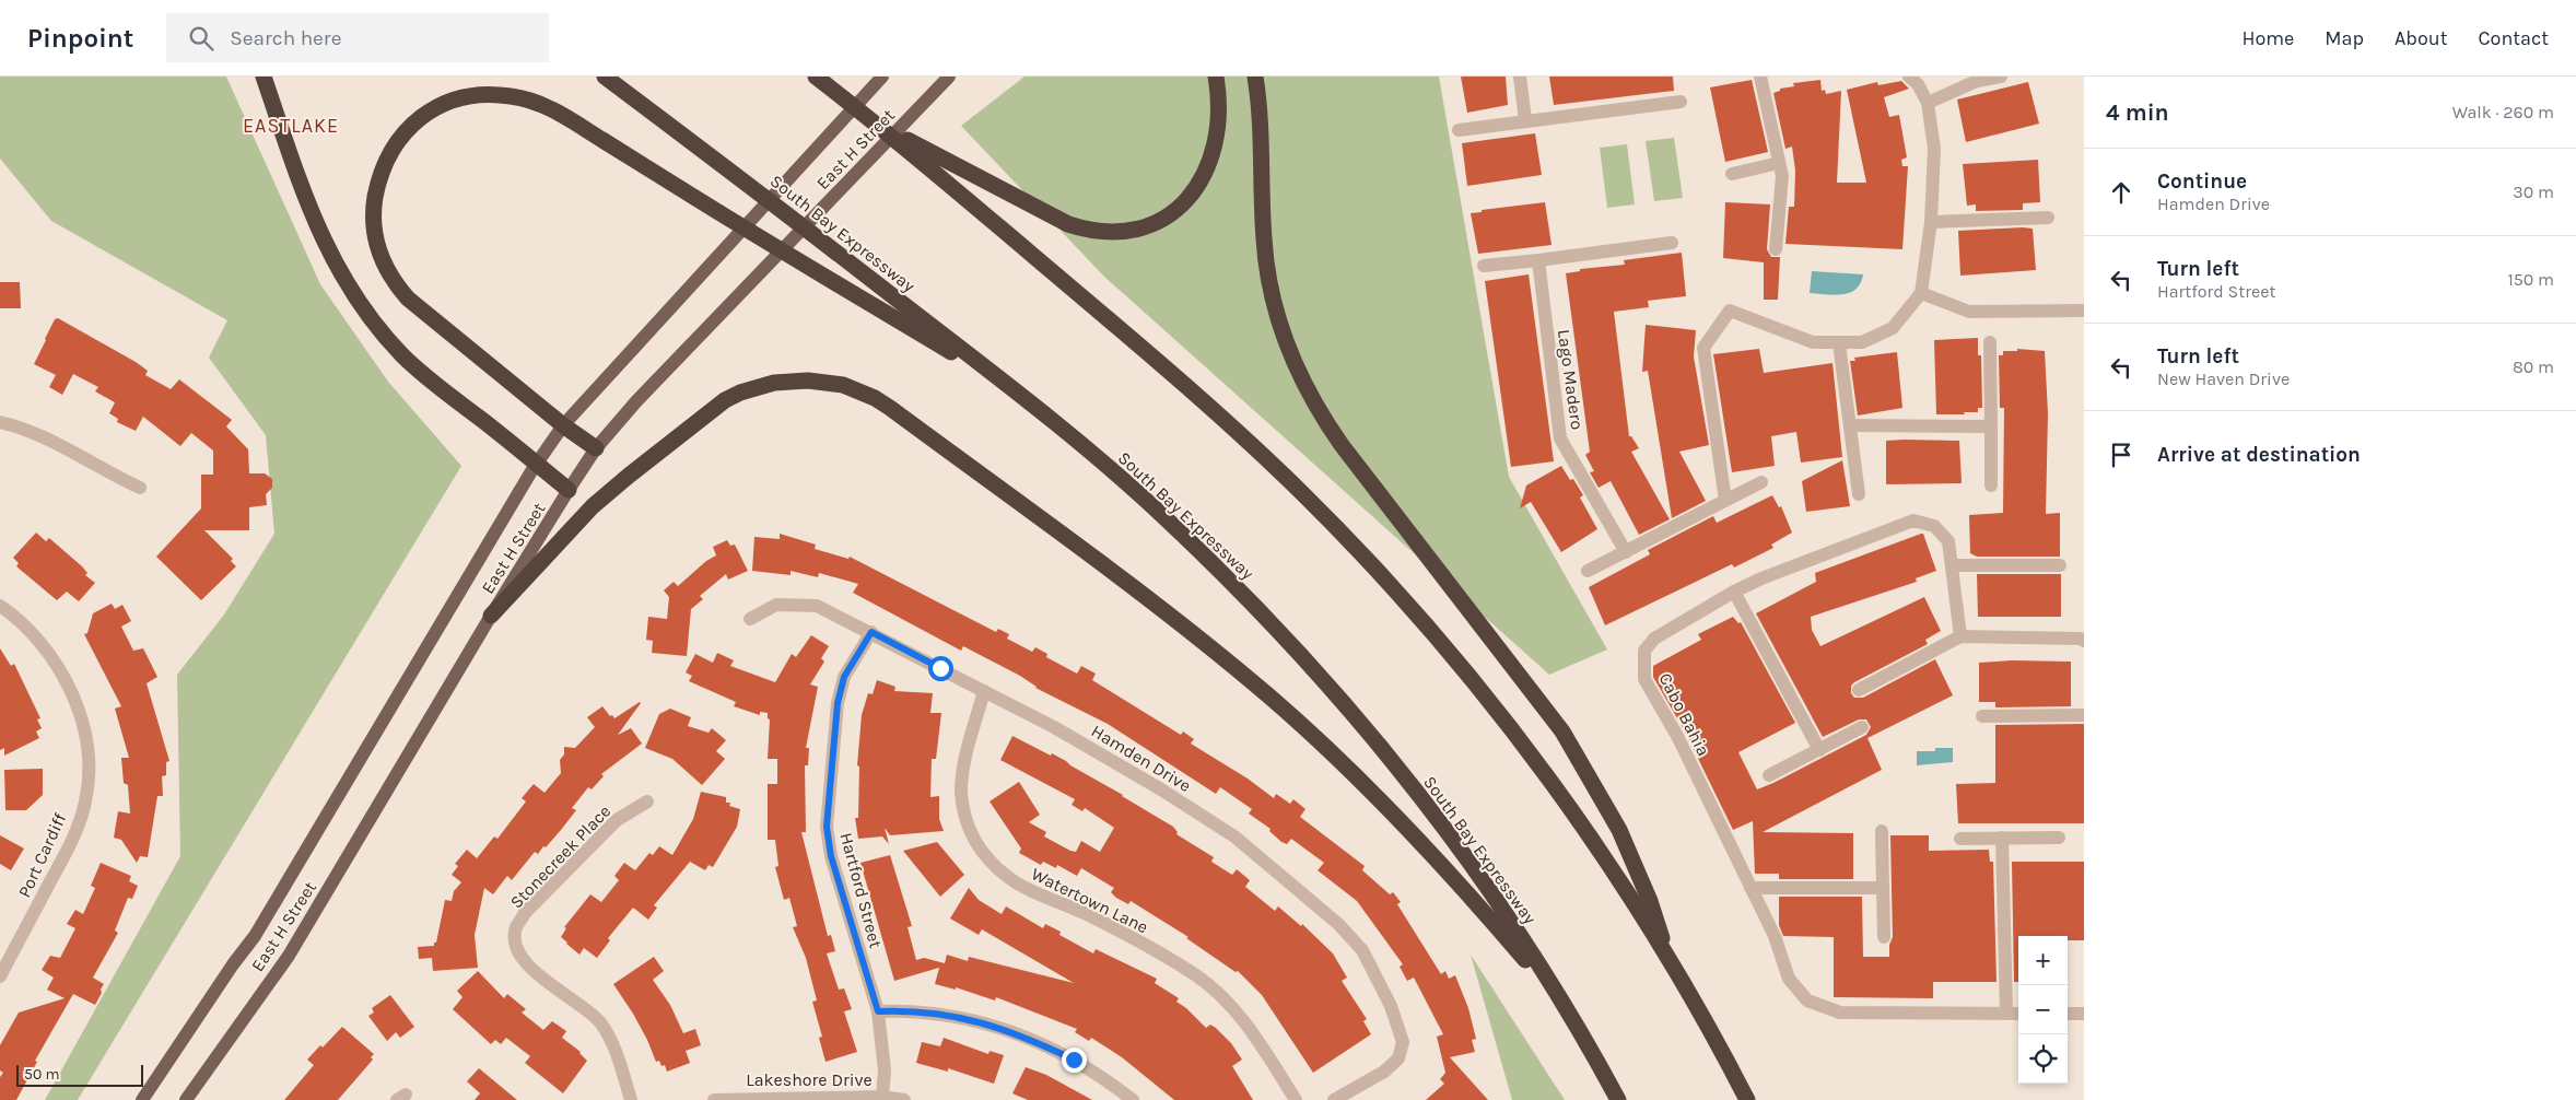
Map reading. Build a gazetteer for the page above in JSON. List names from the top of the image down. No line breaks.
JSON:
{"streets":{"highway":["South Bay Expressway"],"main road":["East H Street"],"street":["Lago Madero","Cabo Bahia","Hamden Drive","Port Cardiff","Stonecreek Place","Hartford Street","Watertown Lane","Lakeshore Drive"]},"crossings":[["Hamden Drive","Hartford Street"],["Hamden Drive","Watertown Lane"],["Hartford Street","Lakeshore Drive"]],"districts":["EASTLAKE"],"scale_bar":"50 m","page":{"header":"Pinpoint","search":"Search here","nav":["Home","Map","About","Contact"],"heading":["4 min","Walk · 260 m"],"list":[["Continue","Hamden Drive","30 m"],["Turn left","Hartford Street","150 m"],["Turn left","New Haven Drive","80 m"],"Arrive at destination"],"map_buttons":["+","−"],"scale":"50 m"}}
